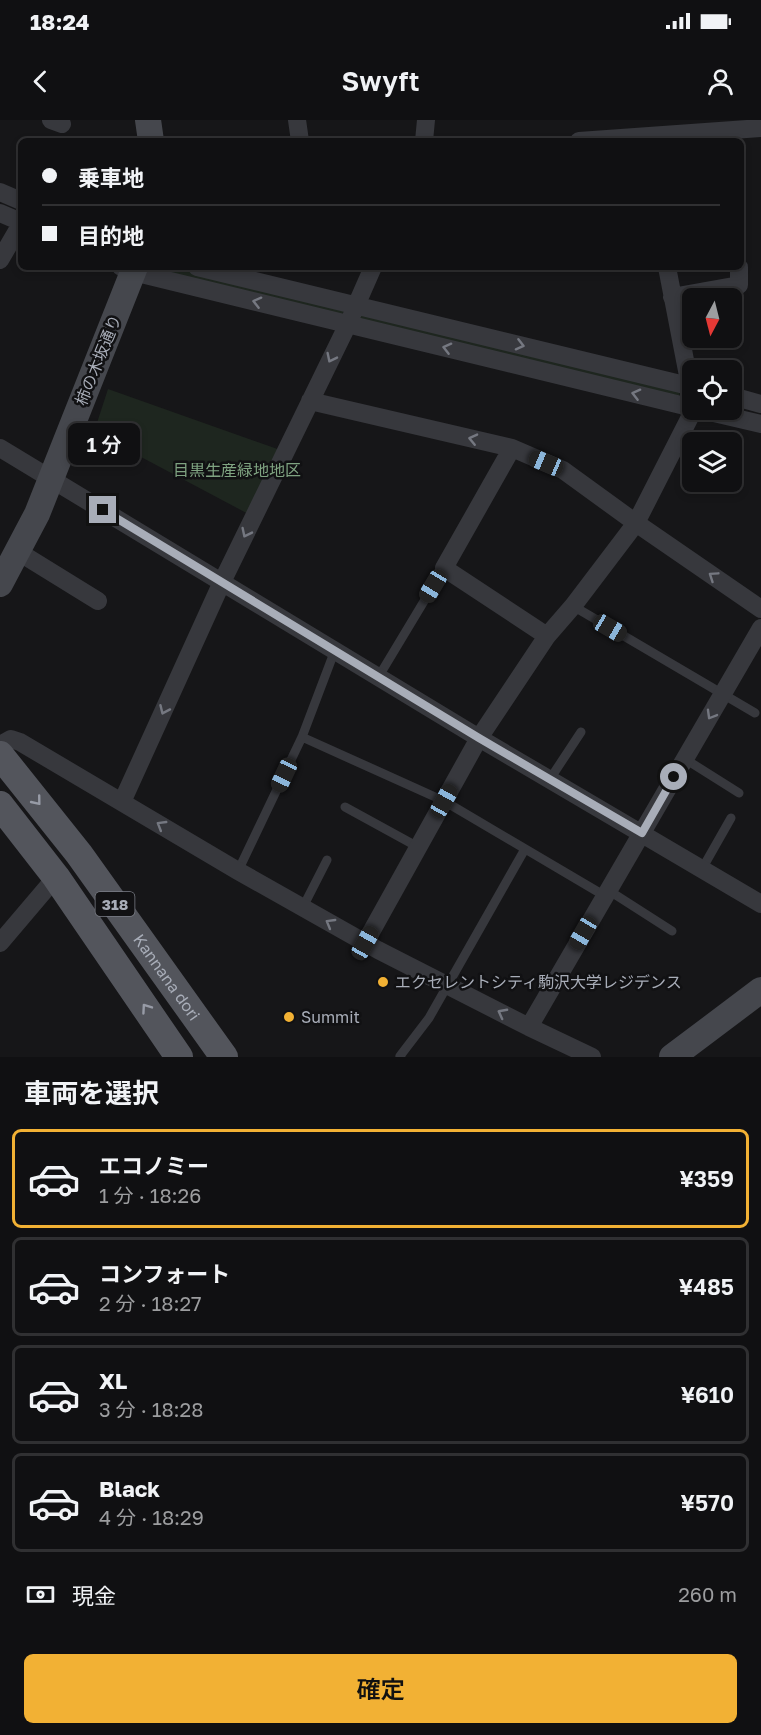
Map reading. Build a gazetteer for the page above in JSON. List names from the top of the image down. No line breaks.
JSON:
{"streets":{"main road":["318","Kannana dori"],"street":["柿の木坂通り"]},"parks":["目黒生産緑地地区"],"places":["エクセレントシティ駒沢大学レジデンス","Summit"],"north":"bottom","page":{"status":"18:24","header":"Swyft","banner":["乗車地","目的地"],"bubble":"1 分","heading":"車両を選択","list":[{"name":"エコノミー","note":"1 分 · 18:26","value":"¥359"},{"name":"コンフォート","note":"2 分 · 18:27","value":"¥485"},{"name":"XL","note":"3 分 · 18:28","value":"¥610"},{"name":"Black","note":"4 分 · 18:29","value":"¥570"}],"pay":["現金","260 m"],"buttons":"確定"}}
